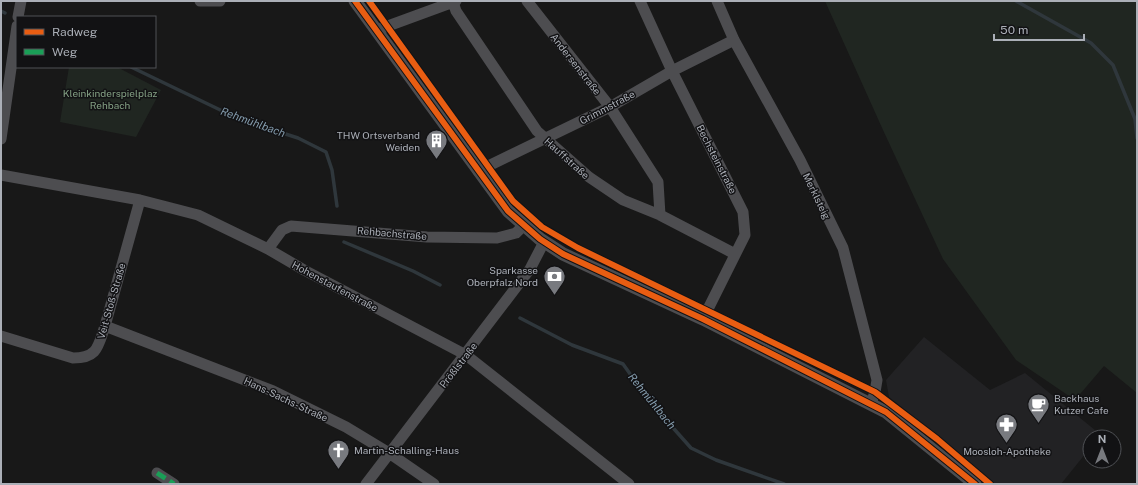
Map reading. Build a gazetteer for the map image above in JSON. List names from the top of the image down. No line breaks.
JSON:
{"streets":{"street":["Andersenstraße","Grimmstraße","Hauffstraße","Bechsteinstraße","Merklsteig","Rehbachstraße","Hohenstaufenstraße","Veit-Stoß-Straße","Prößlstraße","Hans-Sachs-Straße"]},"crossings":[["Andersenstraße","Grimmstraße"],["Andersenstraße","Hauffstraße"],["Grimmstraße","Hauffstraße"],["Grimmstraße","Bechsteinstraße"],["Grimmstraße","Merklsteig"],["Hauffstraße","Bechsteinstraße"],["Rehbachstraße","Hohenstaufenstraße"],["Hohenstaufenstraße","Veit-Stoß-Straße"],["Hohenstaufenstraße","Prößlstraße"],["Veit-Stoß-Straße","Hans-Sachs-Straße"],["Prößlstraße","Hans-Sachs-Straße"]],"water":["Rehmühlbach"],"parks":["Kleinkinderspielplaz Rehbach"],"places":{"building":["THW Ortsverband Weiden"],"bank":["Sparkasse Oberpfalz Nord"],"cafe":["Backhaus Kutzer Cafe"],"pharmacy":["Moosloh-Apotheke"],"church":["Martin-Schalling-Haus"]},"legend":["Radweg","Weg"],"scale_bar":"50 m","north":"top"}
